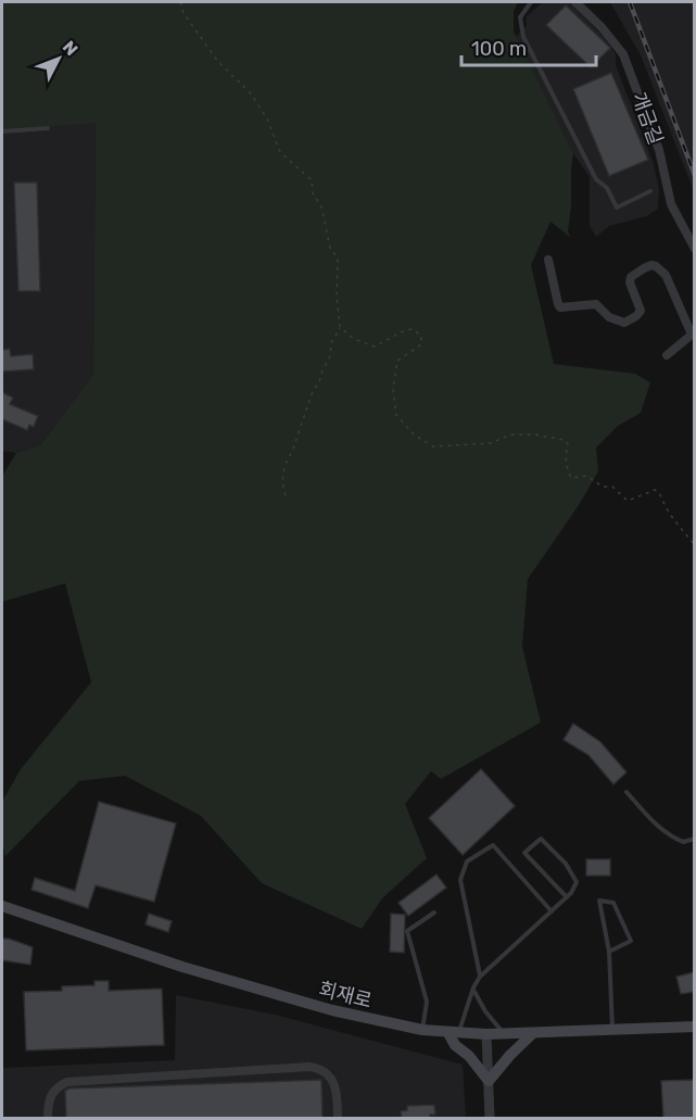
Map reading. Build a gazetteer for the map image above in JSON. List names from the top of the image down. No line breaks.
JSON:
{"streets":{"main road":["회재로"],"street":["개금길"]},"scale_bar":"100 m","north":"top right"}
